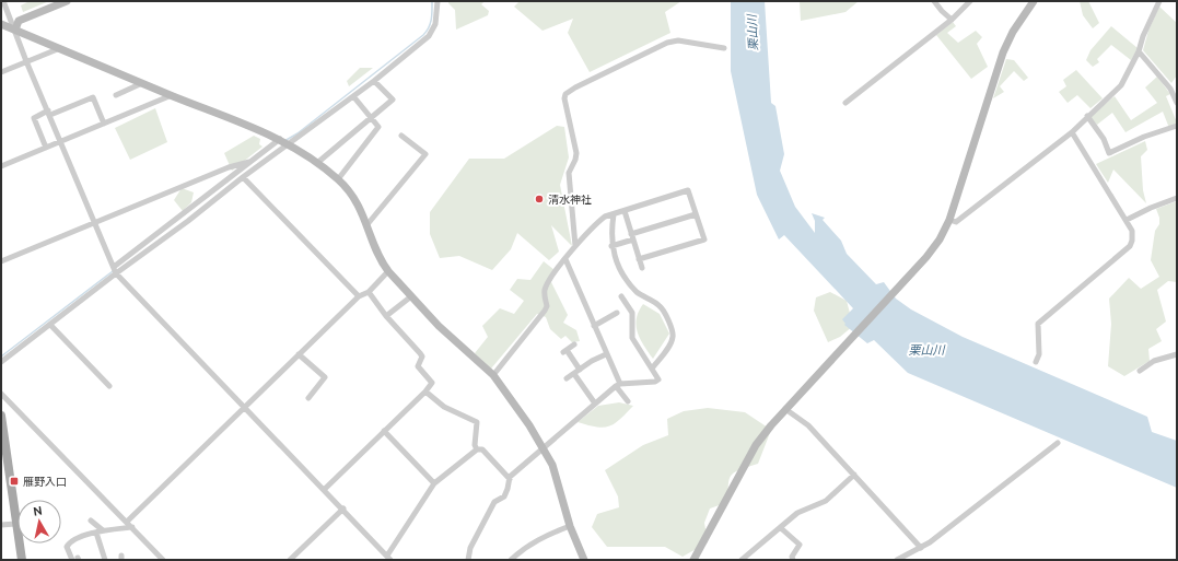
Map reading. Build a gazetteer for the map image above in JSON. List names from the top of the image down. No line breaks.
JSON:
{"water":["栗山川"],"places":{"other":["清水神社"],"transit":["雁野入口"]},"north":"top"}
